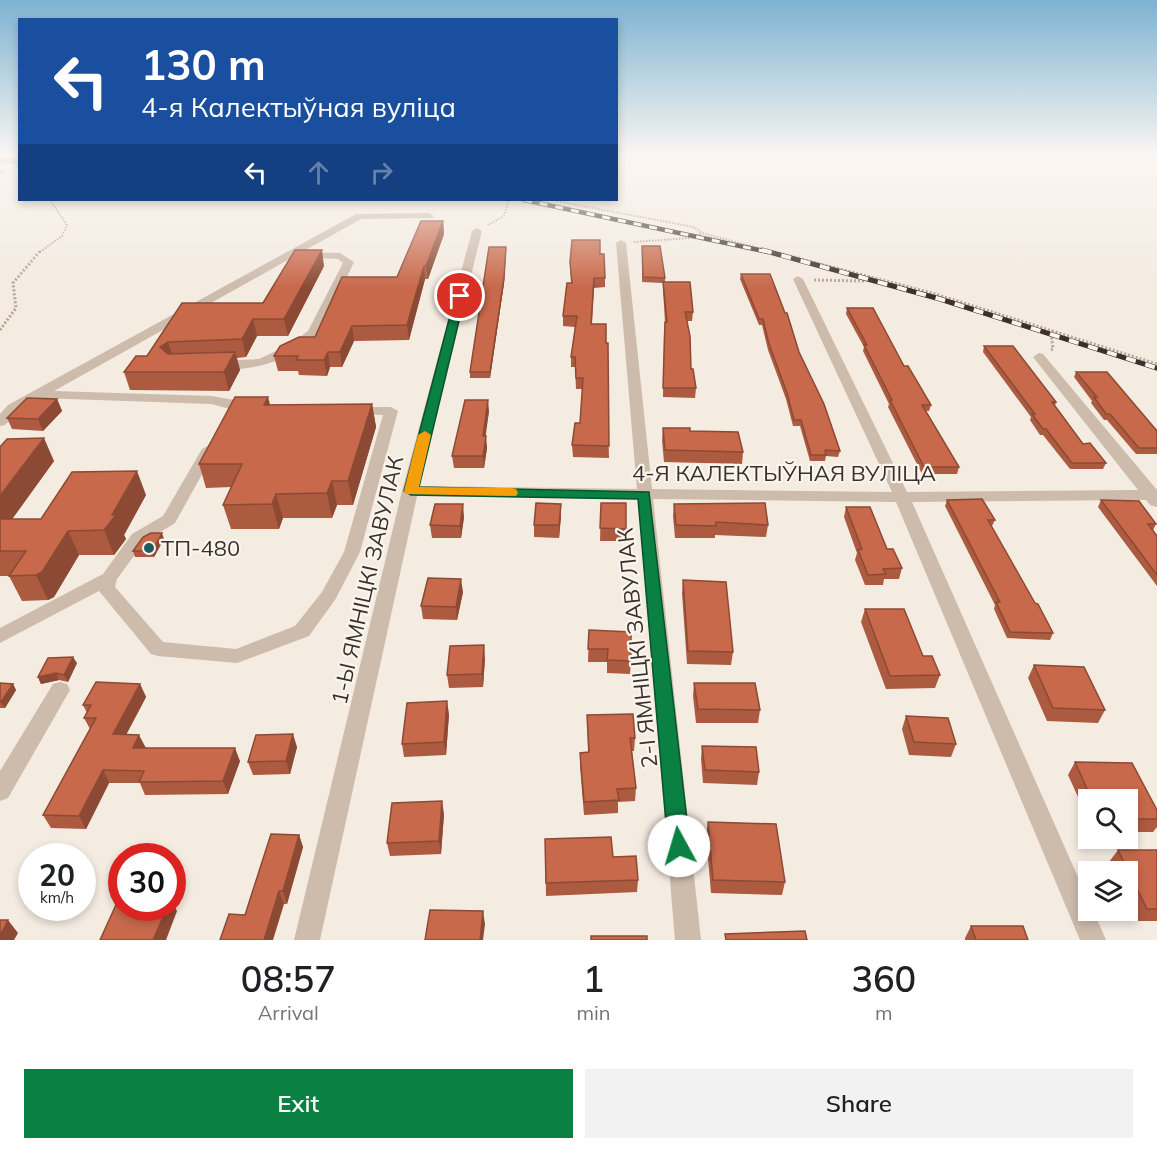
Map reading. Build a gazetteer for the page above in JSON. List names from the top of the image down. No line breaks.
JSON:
{"streets":{"street":["4-Я КАЛЕКТЫЎНАЯ ВУЛІЦА","1-Ы ЯМНІЦКІ ЗАВУЛАК","2-І ЯМНІЦКІ ЗАВУЛАК"]},"crossings":[["4-Я КАЛЕКТЫЎНАЯ ВУЛІЦА","1-Ы ЯМНІЦКІ ЗАВУЛАК"],["4-Я КАЛЕКТЫЎНАЯ ВУЛІЦА","2-І ЯМНІЦКІ ЗАВУЛАК"]],"places":["ТП-480"],"page":{"turn":["130 m","4-я Калектыўная вуліца"],"speed":"20 km/h","limit":"30","eta":["08:57","Arrival","1","min","360","m"],"buttons":["Exit","Share"]}}
